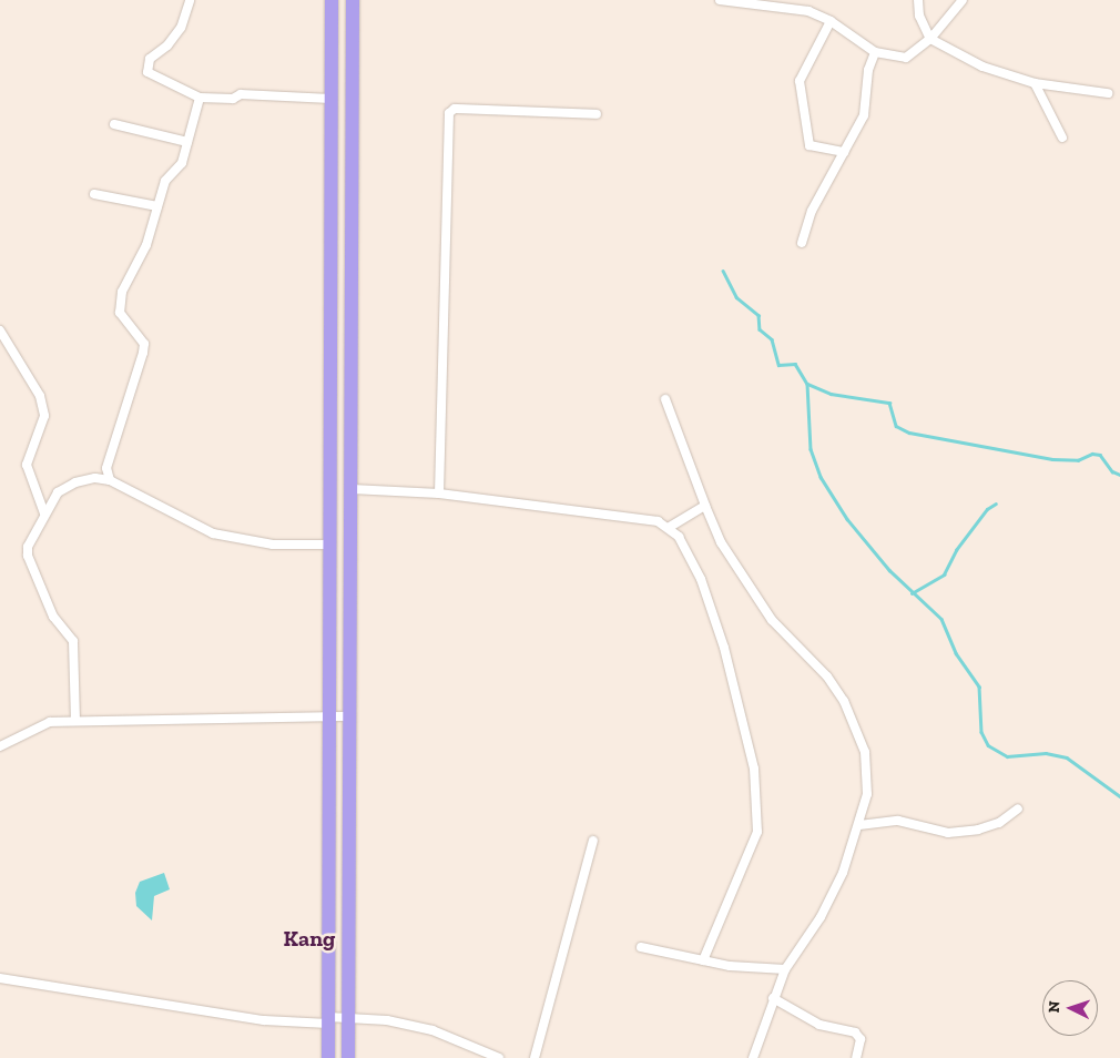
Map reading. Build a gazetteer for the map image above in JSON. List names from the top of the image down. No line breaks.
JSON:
{"districts":["Kang"],"north":"left"}
